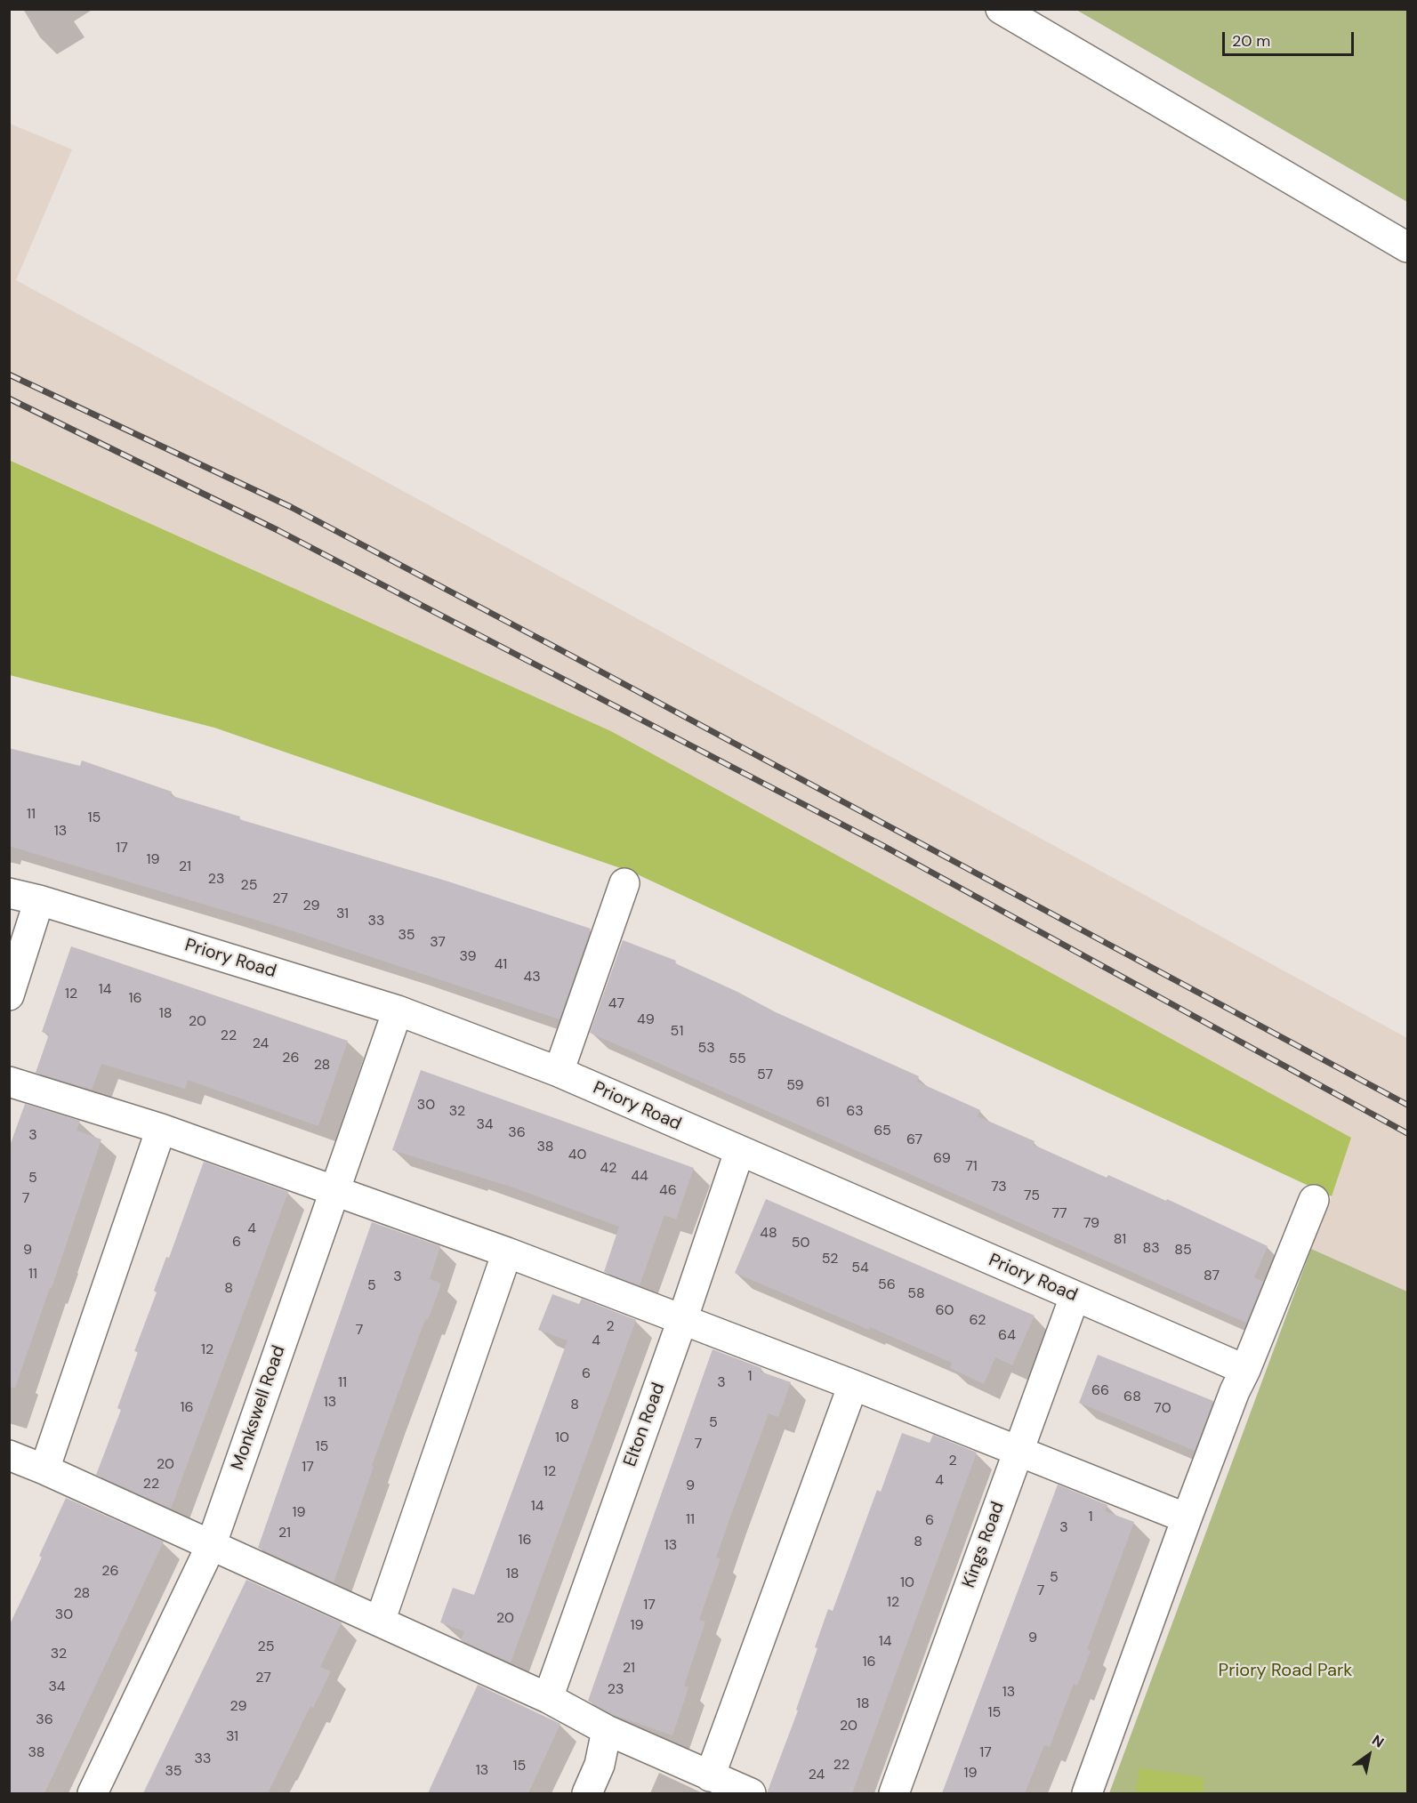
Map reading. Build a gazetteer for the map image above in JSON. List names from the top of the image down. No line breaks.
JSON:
{"streets":{"street":["Priory Road","Monkswell Road","Elton Road","Kings Road"]},"crossings":[["Priory Road","Monkswell Road"],["Priory Road","Elton Road"],["Priory Road","Kings Road"]],"parks":["Priory Road Park"],"house_numbers":["11","15","13","17","19","21","23","25","27","29","31","33","35","37","39","41","43","14","12","16","47","18","49","20","51","22","24","53","26","55","28","57","59","61","30","32","63","34","65","36","3","67","38","40","69","71","42","44","5","73","46","75","7","77","79","4","48","81","6","50","83","9","85","52","54","11","87","3","56","5","8","58","60","62","2","7","64","4","12","6","1","11","3","66","68","13","8","16","70","5","10","7","15","2","20","17","12","4","22","9","14","19","1","11","6","3","21","16","8","13","26","18","5","10","7","28","12","17","30","20","19","9","14","25","32","16","21","27","34","23","13","18","29","15","36","20","31","38","17","33","22","15","13","35","19","24"],"scale_bar":"20 m","north":"top right"}
